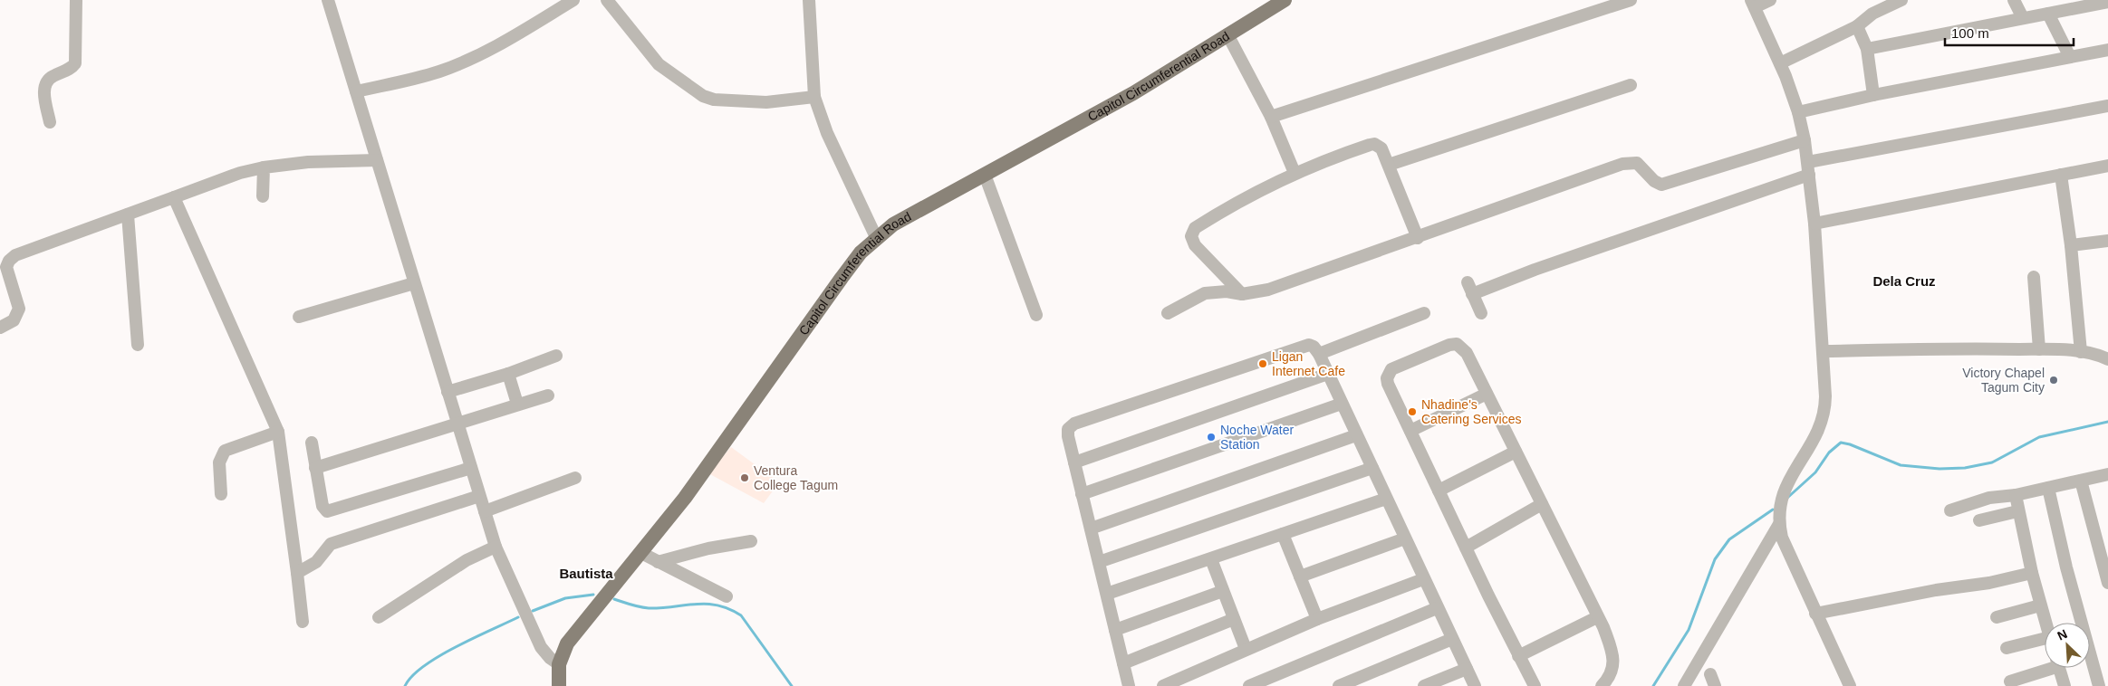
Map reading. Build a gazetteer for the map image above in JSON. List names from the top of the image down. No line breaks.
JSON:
{"streets":{"main road":["Capitol Circumferential Road"]},"districts":["Dela Cruz","Bautista"],"places":["Ligan Internet Cafe","Victory Chapel Tagum City","Nhadine's Catering Services","Noche Water Station","Ventura College Tagum"],"scale_bar":"100 m","north":"top left"}
